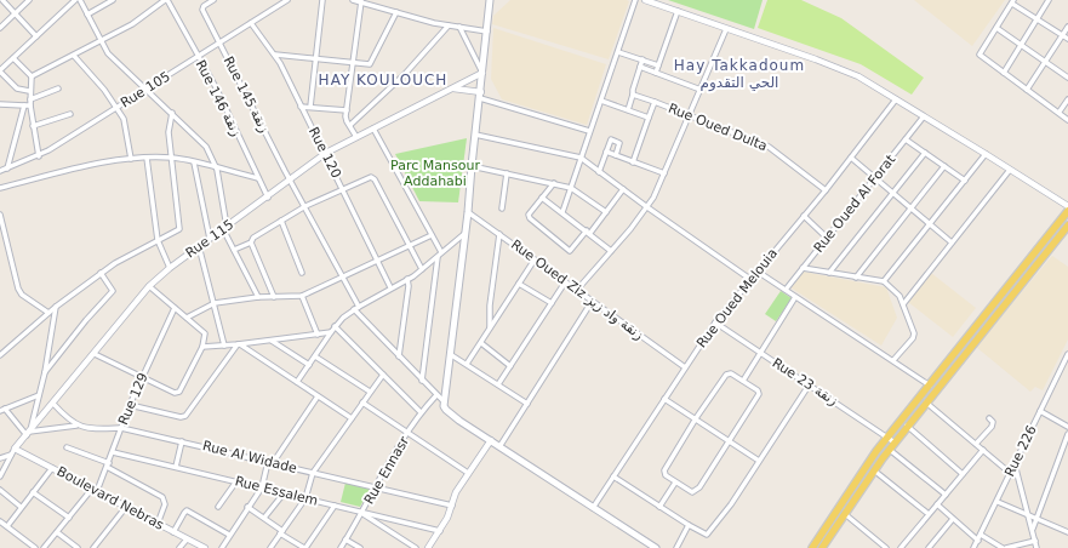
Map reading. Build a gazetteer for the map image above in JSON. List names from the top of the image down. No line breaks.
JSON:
{"streets":{"street":["Rue 105","Rue 145 زنقة","Rue 146 زنقة","Rue Oued Dulta","Rue 120","Rue Oued Al Forat","Rue 115","Rue Oued Ziz زنقة واد زيز","Rue Oued Melouia","Rue 23 زنقة","Rue 129","Rue 226","Rue Al Widade","Rue Ennasr","Rue Essalem","Boulevard Nebras"]},"crossings":[["Rue 105","Rue 145 زنقة"],["Rue 105","Rue 146 زنقة"],["Rue 105","Rue 120"],["Rue 145 زنقة","Rue 115"],["Rue 146 زنقة","Rue 115"],["Rue Oued Dulta","Rue Oued Melouia"],["Rue 120","Rue 115"],["Rue 115","Rue Al Widade"],["Rue 115","Boulevard Nebras"],["Rue Oued Ziz زنقة واد زيز","Rue Oued Melouia"],["Rue Oued Melouia","Rue 23 زنقة"],["Rue 129","Rue Al Widade"],["Rue 129","Rue Essalem"],["Rue 129","Boulevard Nebras"],["Rue Al Widade","Rue Ennasr"],["Rue Ennasr","Rue Essalem"]],"districts":["Hay Takkadoum الحي التقدوم","HAY KOULOUCH"],"parks":["Parc Mansour Addahabi"]}
